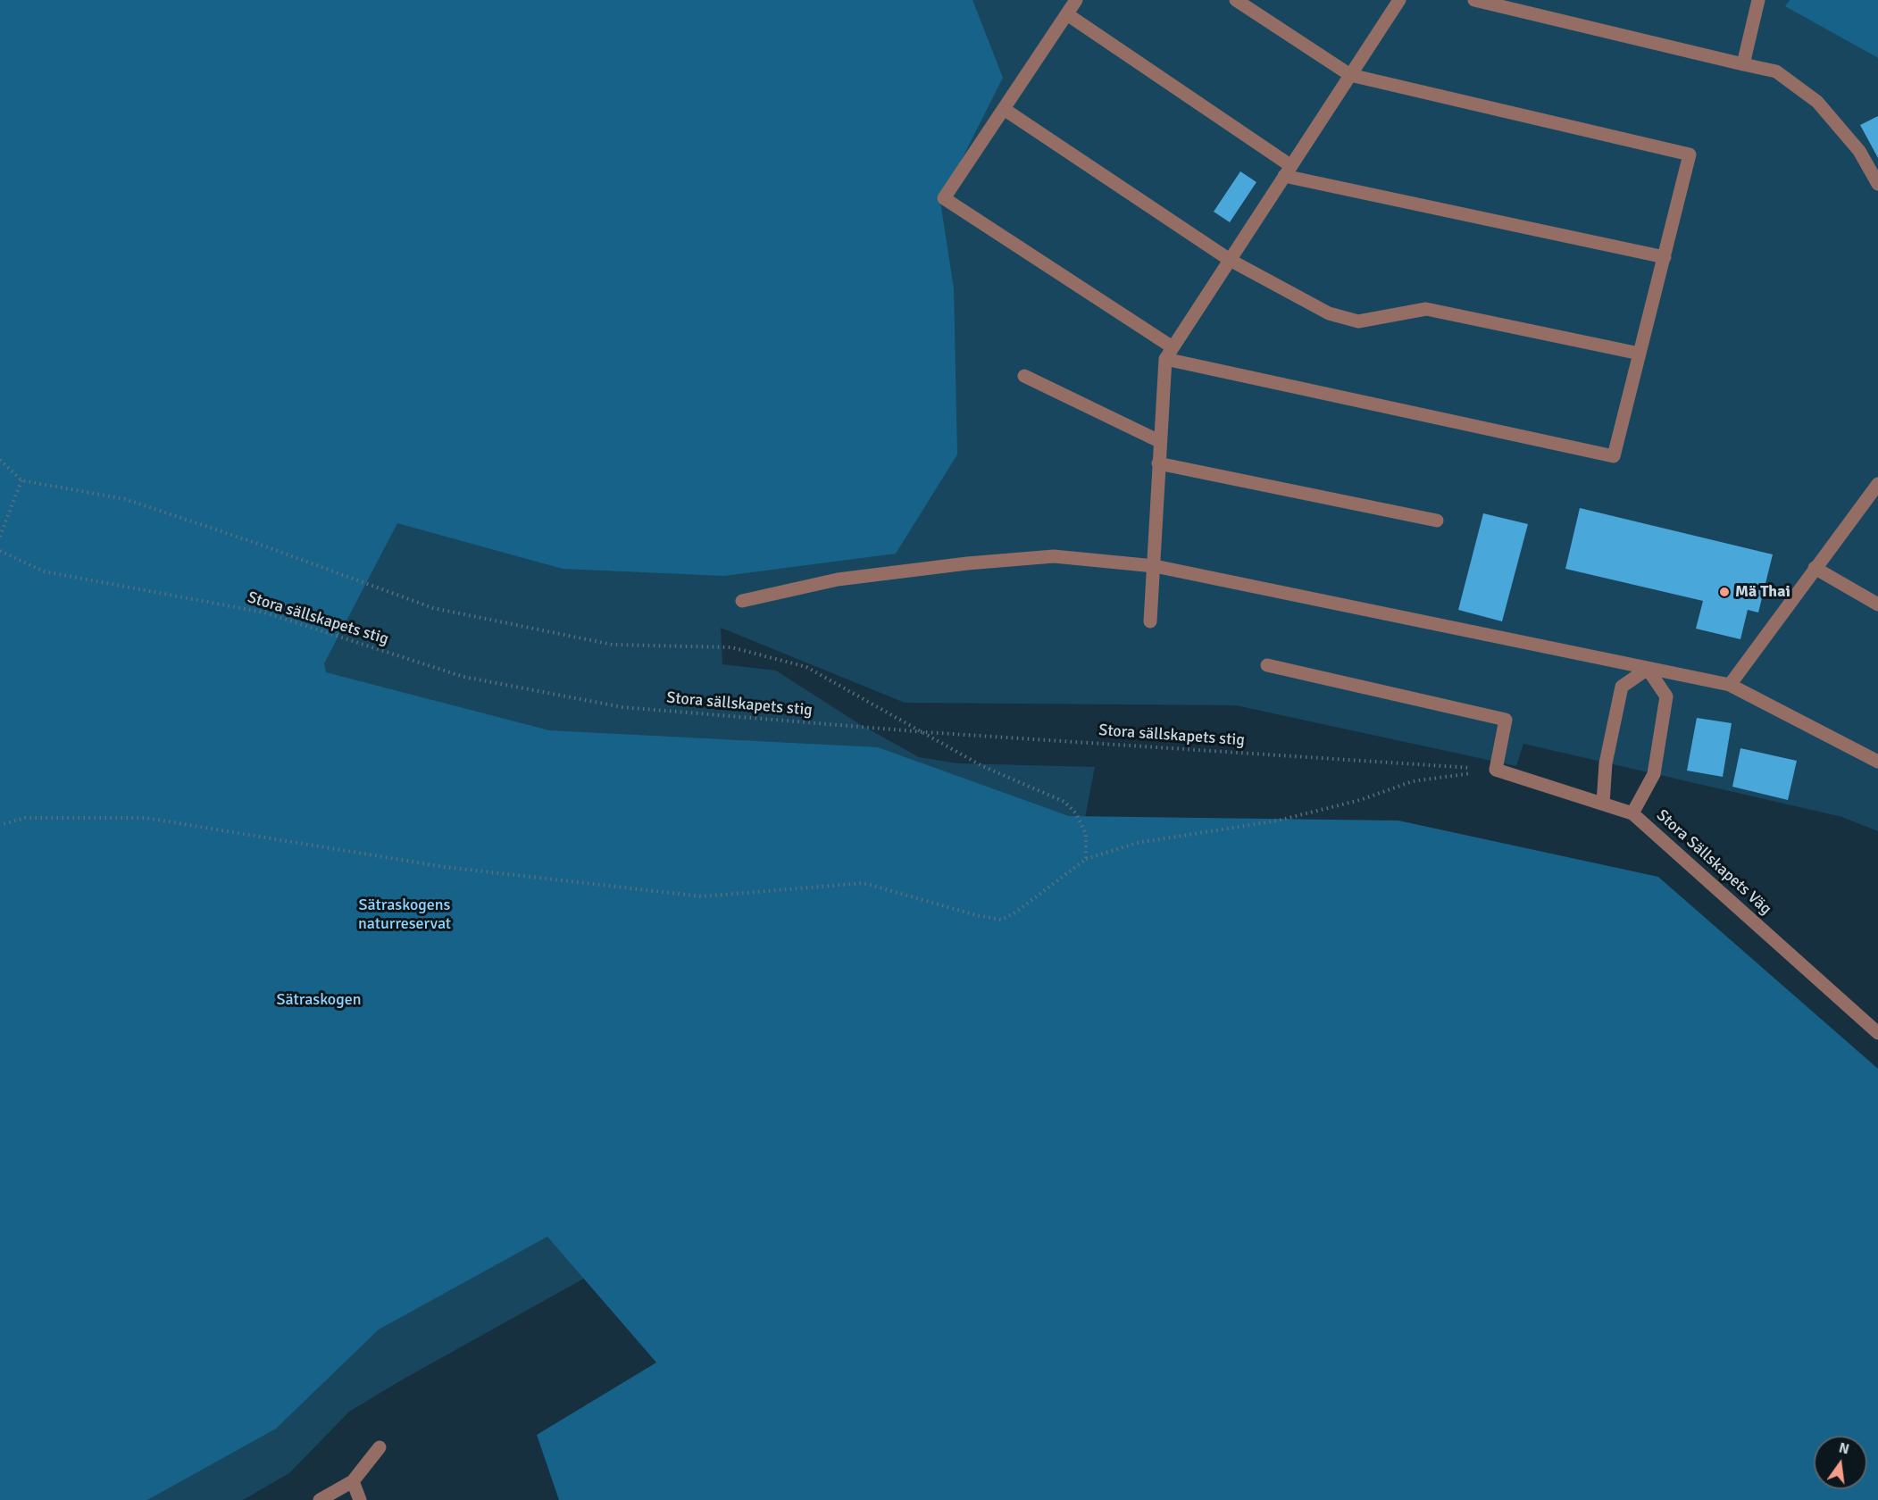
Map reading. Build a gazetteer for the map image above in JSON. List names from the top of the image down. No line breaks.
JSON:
{"streets":{"street":["Stora Sällskapets Väg"],"path":["Stora sällskapets stig"]},"crossings":[["Stora sällskapets stig","Stora Sällskapets Väg"]],"parks":["Sätraskogens naturreservat","Sätraskogen"],"places":["Mä Thai"],"north":"top"}
